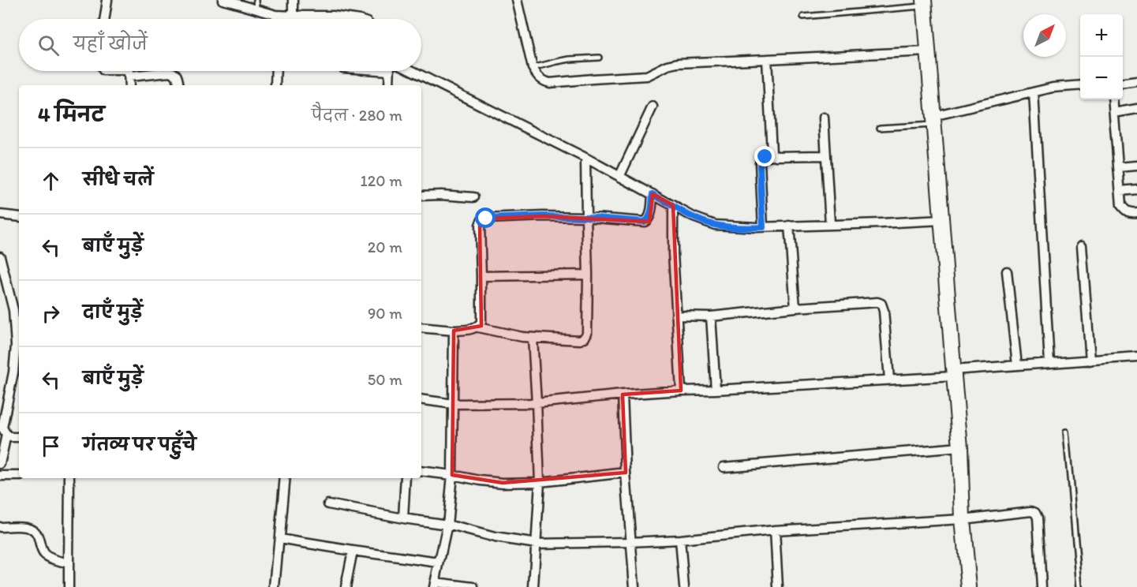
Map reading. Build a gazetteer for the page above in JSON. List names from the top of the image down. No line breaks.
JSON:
{"north":"top right","page":{"map_buttons":["+","−"],"search":"यहाँ खोजें","heading":["4 मिनट","पैदल · 280 m"],"list":[["सीधे चलें","120 m"],["बाएँ मुड़ें","20 m"],["दाएँ मुड़ें","90 m"],["बाएँ मुड़ें","50 m"],"गंतव्य पर पहुँचे"]}}
